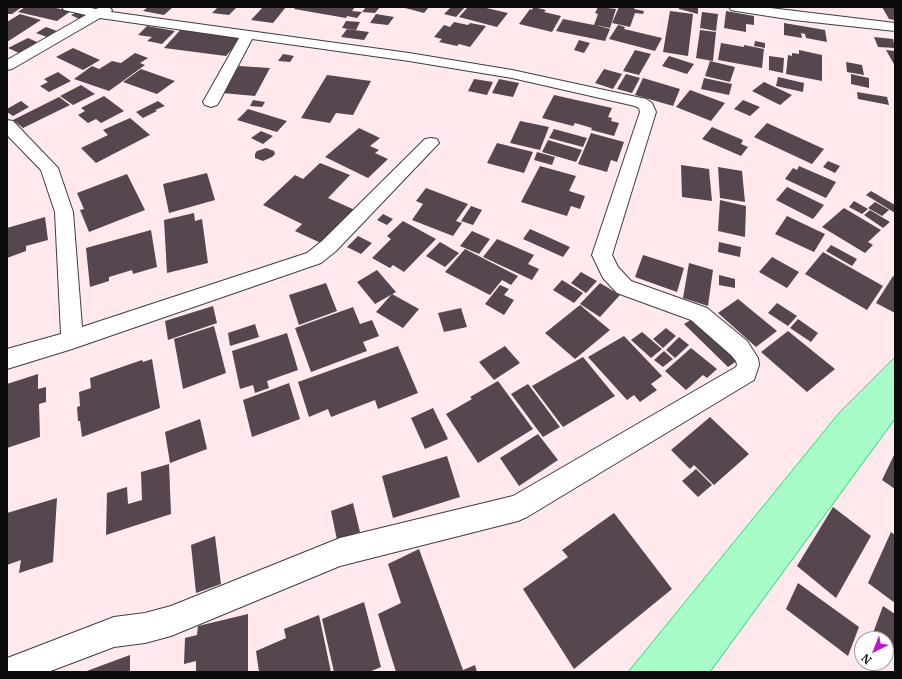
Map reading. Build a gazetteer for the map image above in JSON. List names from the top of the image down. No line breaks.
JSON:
{"north":"bottom left"}
